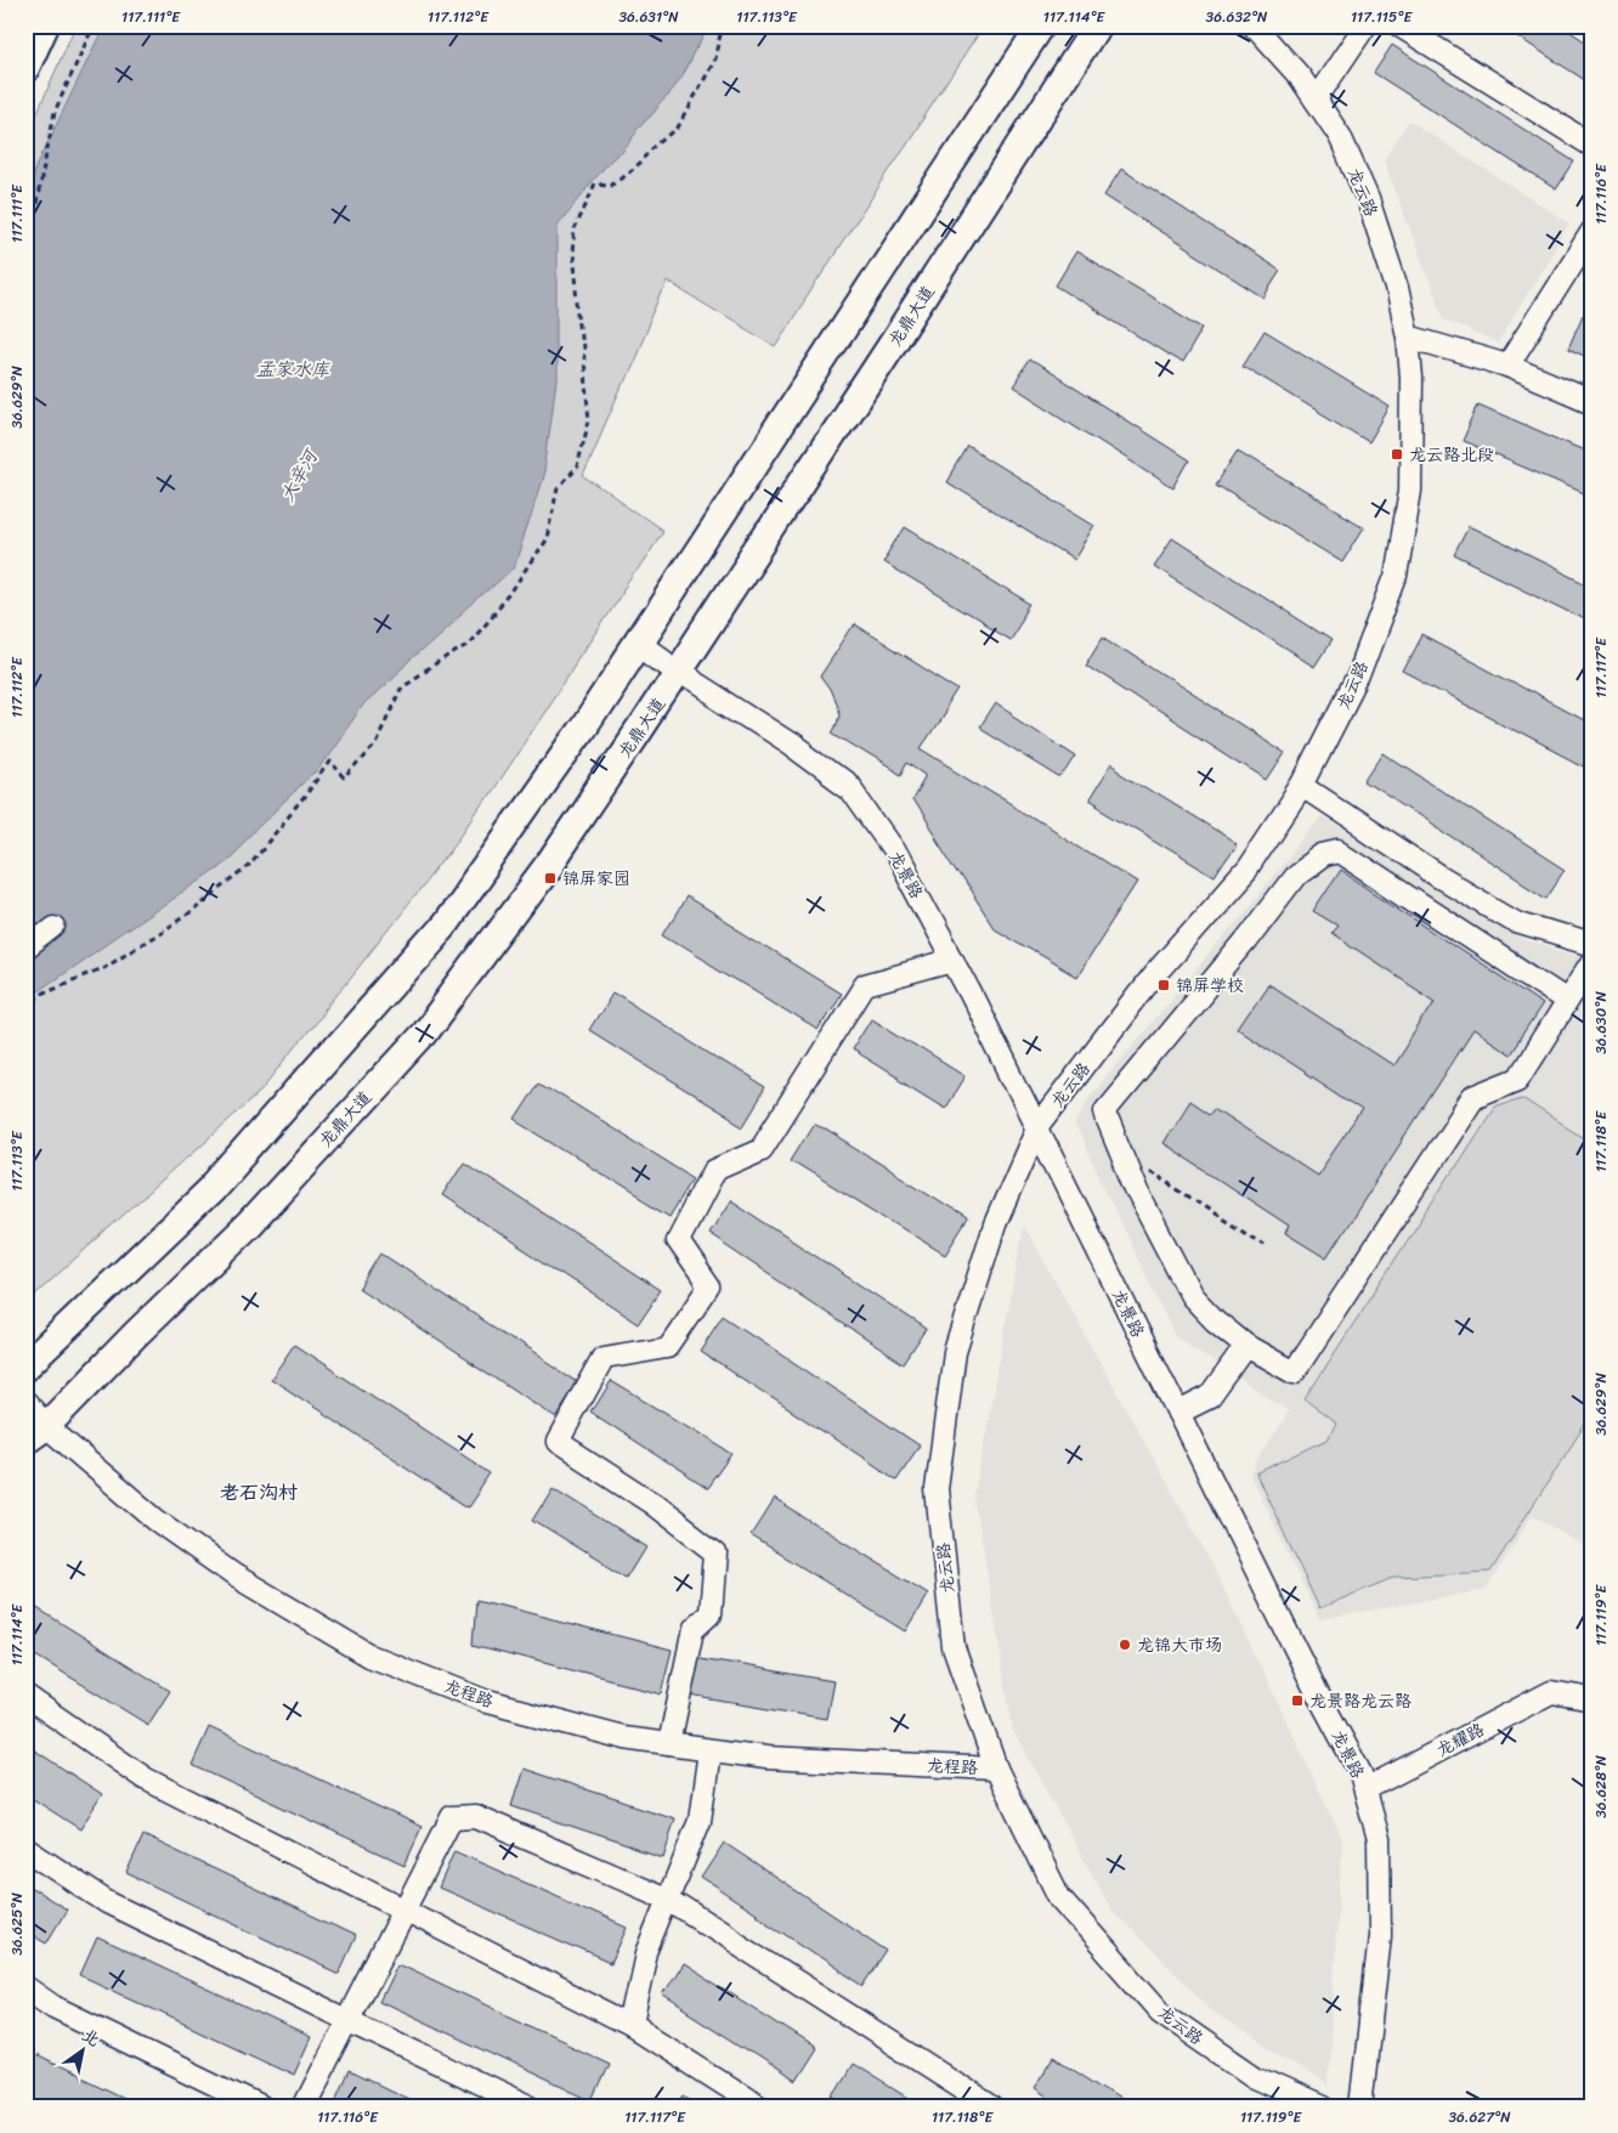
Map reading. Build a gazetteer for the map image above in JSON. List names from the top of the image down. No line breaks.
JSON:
{"streets":{"main road":["龙鼎大道"],"street":["龙云路","龙景路","龙程路","龙耀路"]},"crossings":[["龙云路","龙景路"],["龙云路","龙程路"],["龙鼎大道","龙景路"],["龙鼎大道","龙程路"],["龙景路","龙耀路"]],"districts":["老石沟村"],"water":["孟家水库","大辛河"],"places":{"transit":["龙云路北段","锦屏家园","锦屏学校","龙景路龙云路"],"other":["龙锦大市场"]},"north":"top right","coordinates":["117.111°E","117.112°E","36.631°N","117.113°E","117.114°E","36.632°N","117.115°E","117.116°E","36.629°N","117.117°E","36.630°N","117.118°E","117.119°E","36.628°N","36.625°N","36.627°N"]}
